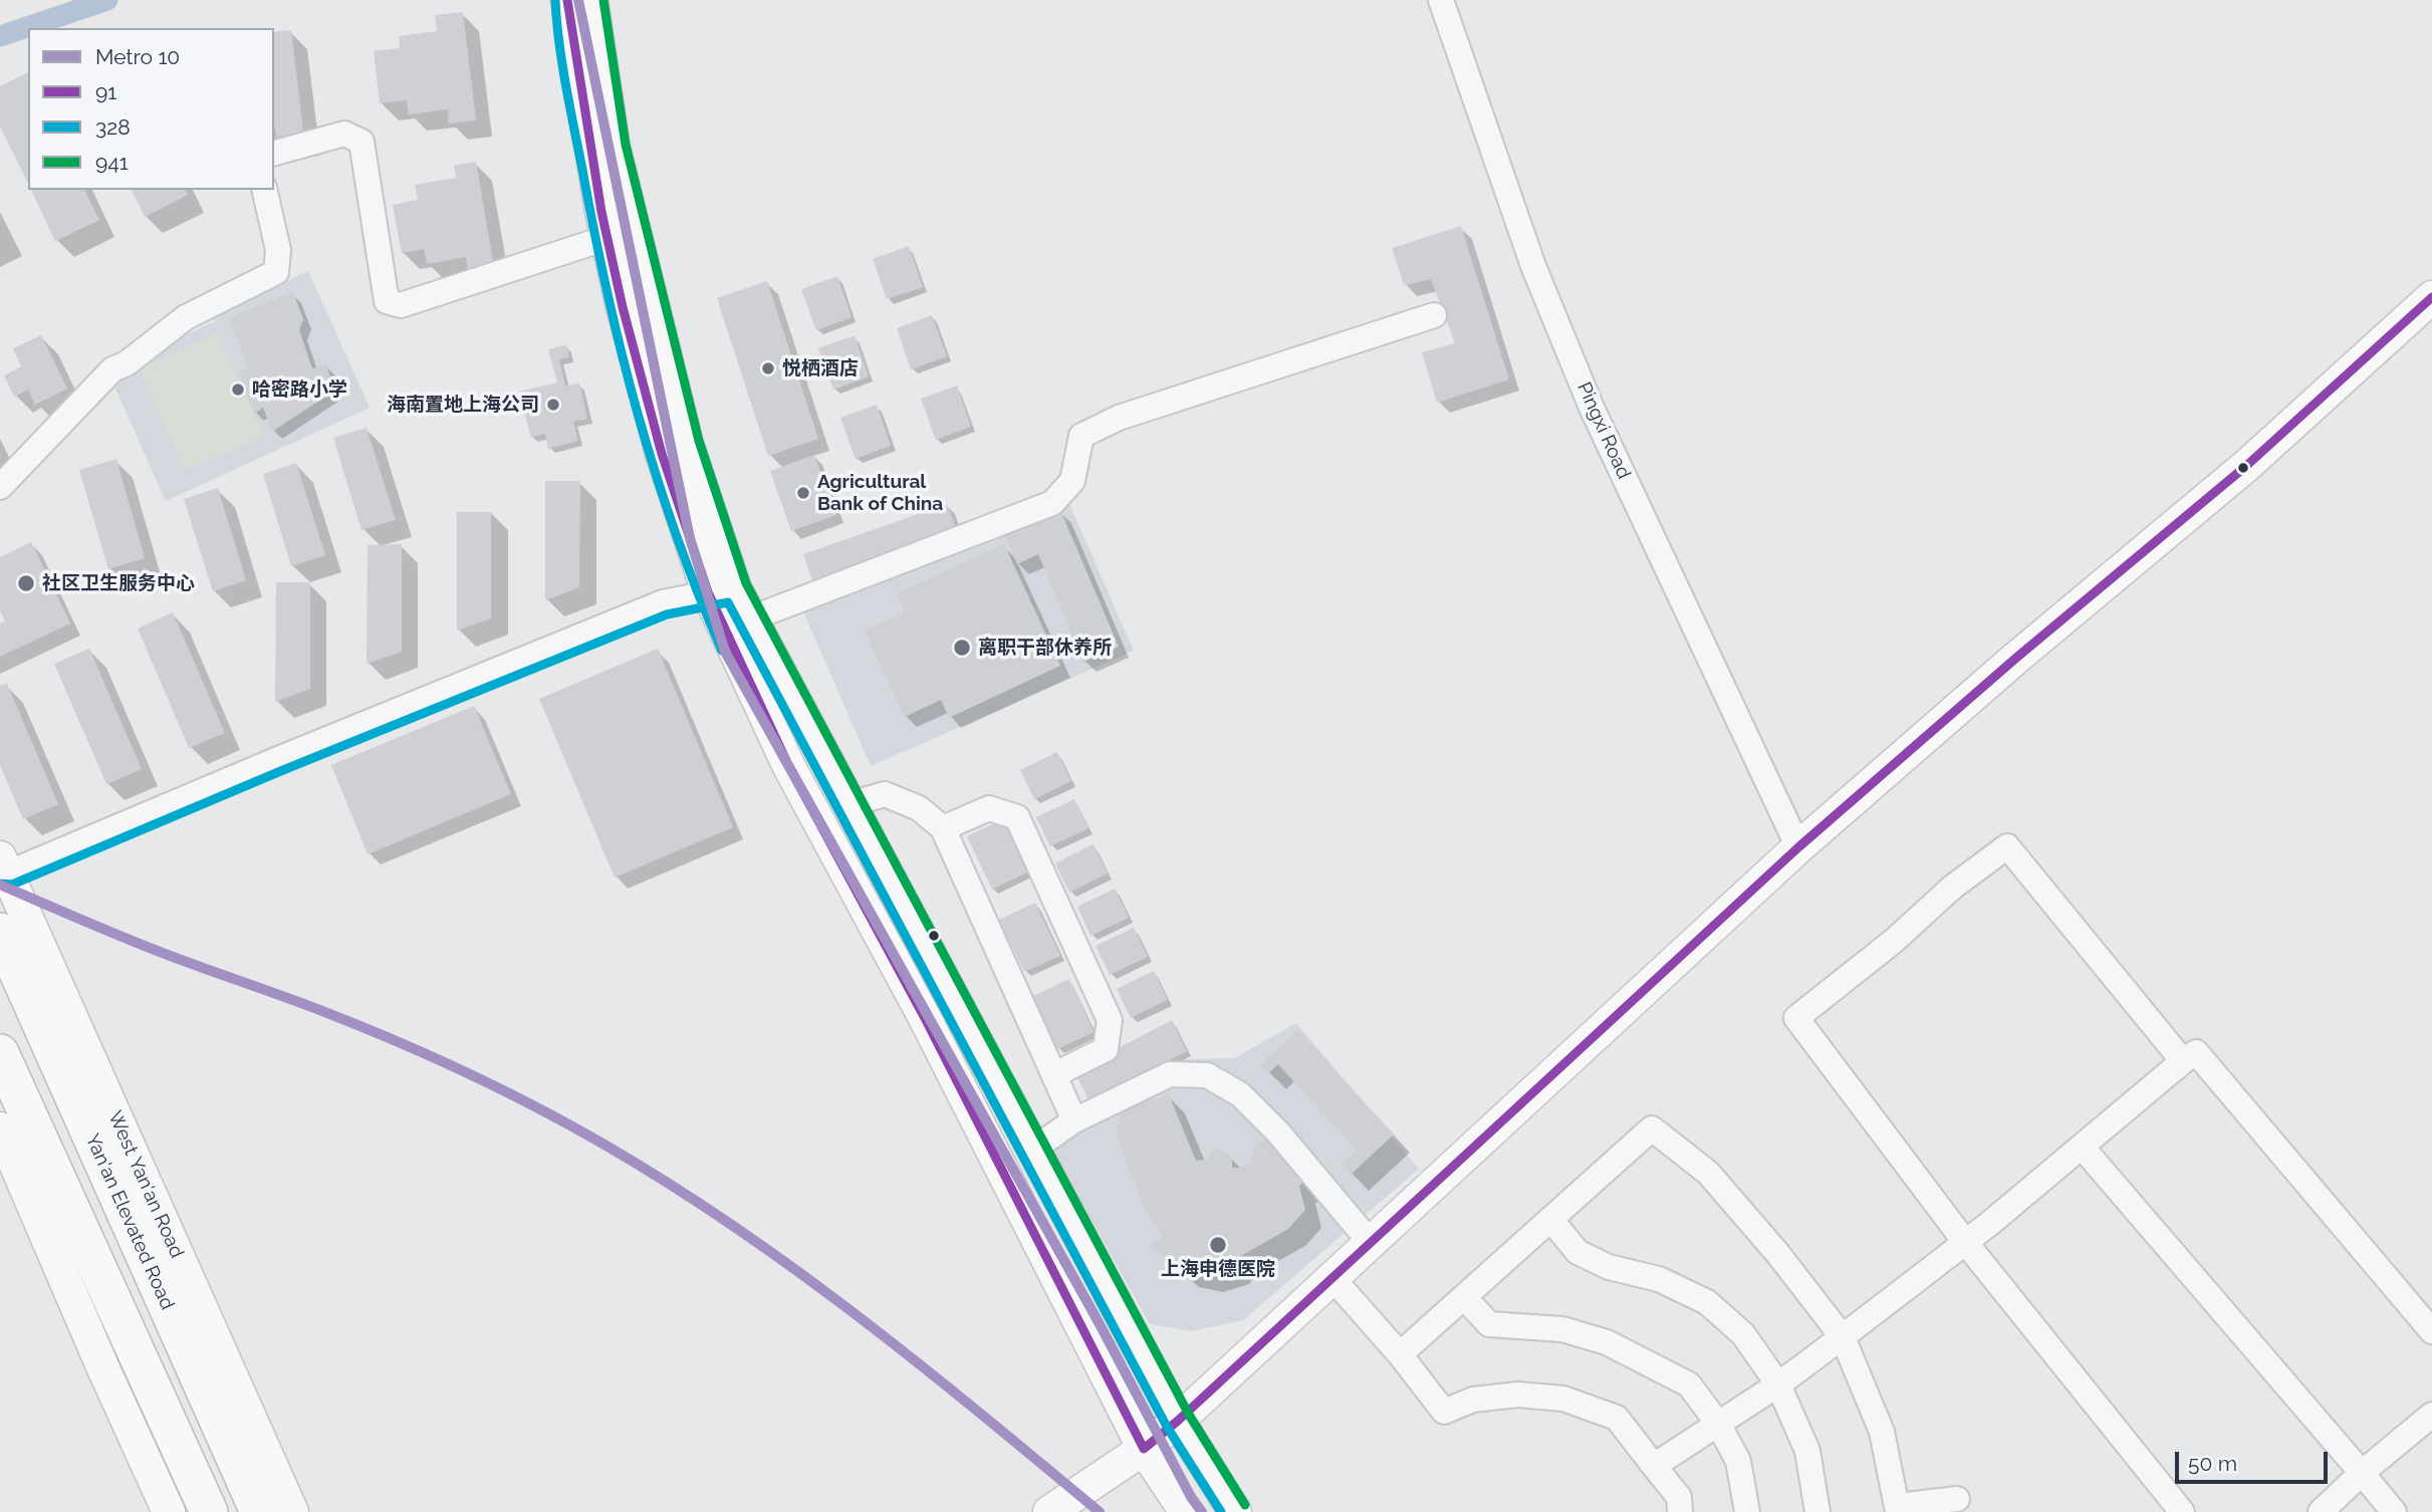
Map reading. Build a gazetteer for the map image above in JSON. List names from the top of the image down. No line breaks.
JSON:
{"streets":{"highway":["Yan'an Elevated Road"],"main road":["West Yan'an Road"],"street":["Pingxi Road"]},"places":["悦栖酒店","哈密路小学","海南置地上海公司","Agricultural Bank of China","社区卫生服务中心","离职干部休养所","上海申德医院"],"lines":["metro line 10","transit line 91","transit line 941","transit line 328"],"legend":["Metro 10","91","328","941"],"scale_bar":"50 m"}
